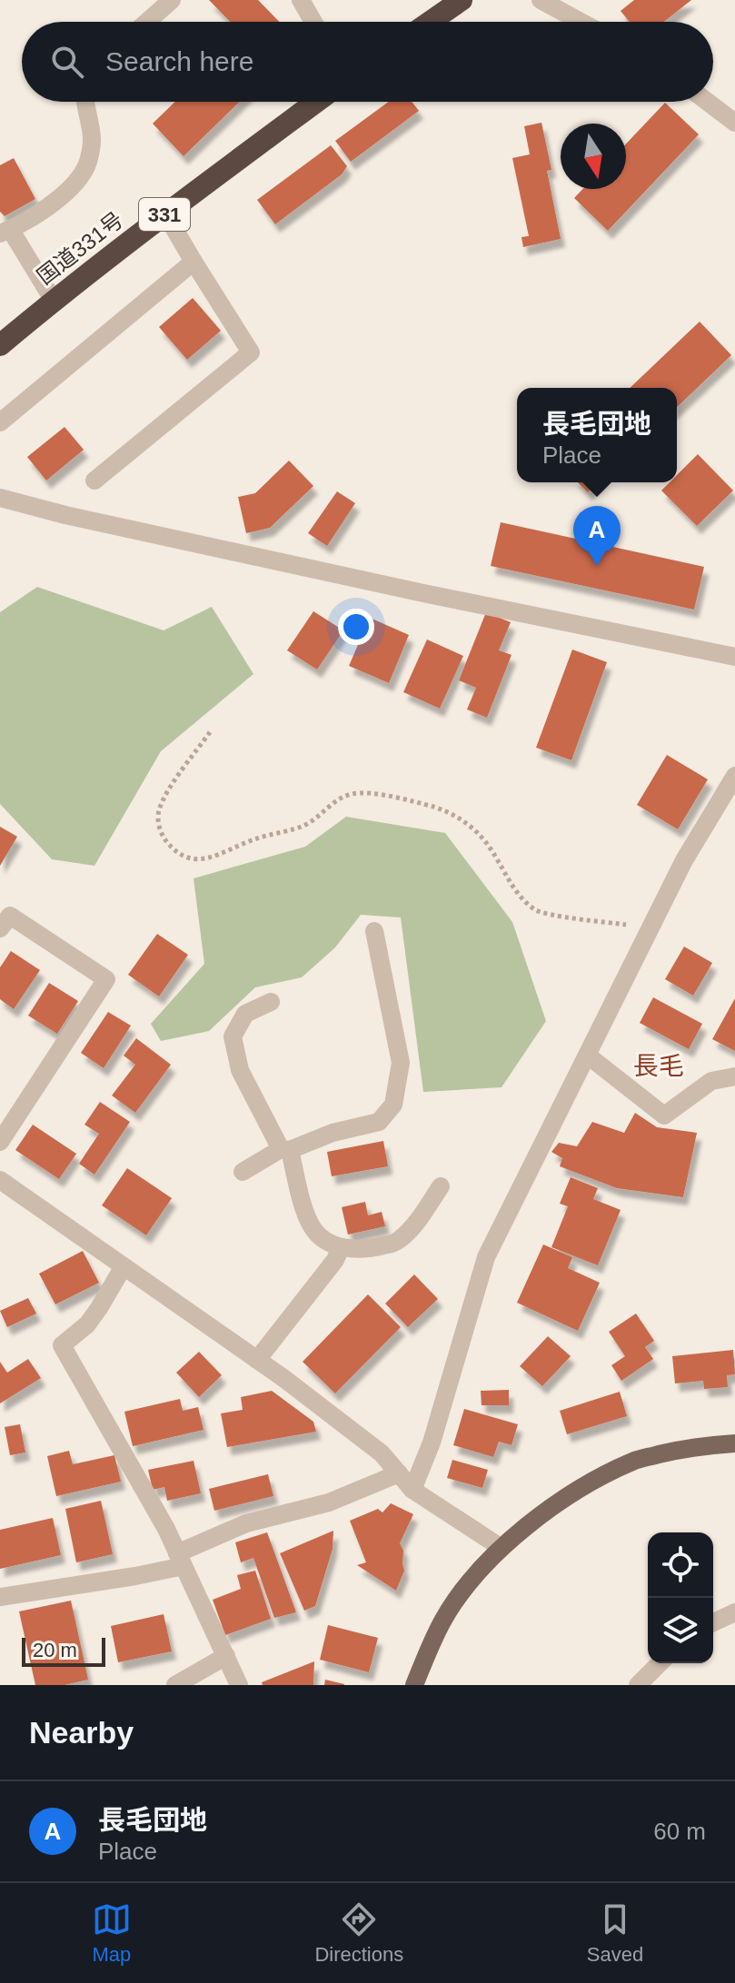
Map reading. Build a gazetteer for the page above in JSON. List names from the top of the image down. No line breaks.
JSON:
{"streets":{"highway":["331","国道331号"]},"districts":["長毛"],"scale_bar":"20 m","north":"bottom","page":{"search":"Search here","popup":["長毛団地","Place"],"pins":"A","scale":"20 m","heading":"Nearby","list":[{"mark":"A","name":"長毛団地","note":"Place","value":"60 m"}],"nav":["Map","Directions","Saved"]}}
